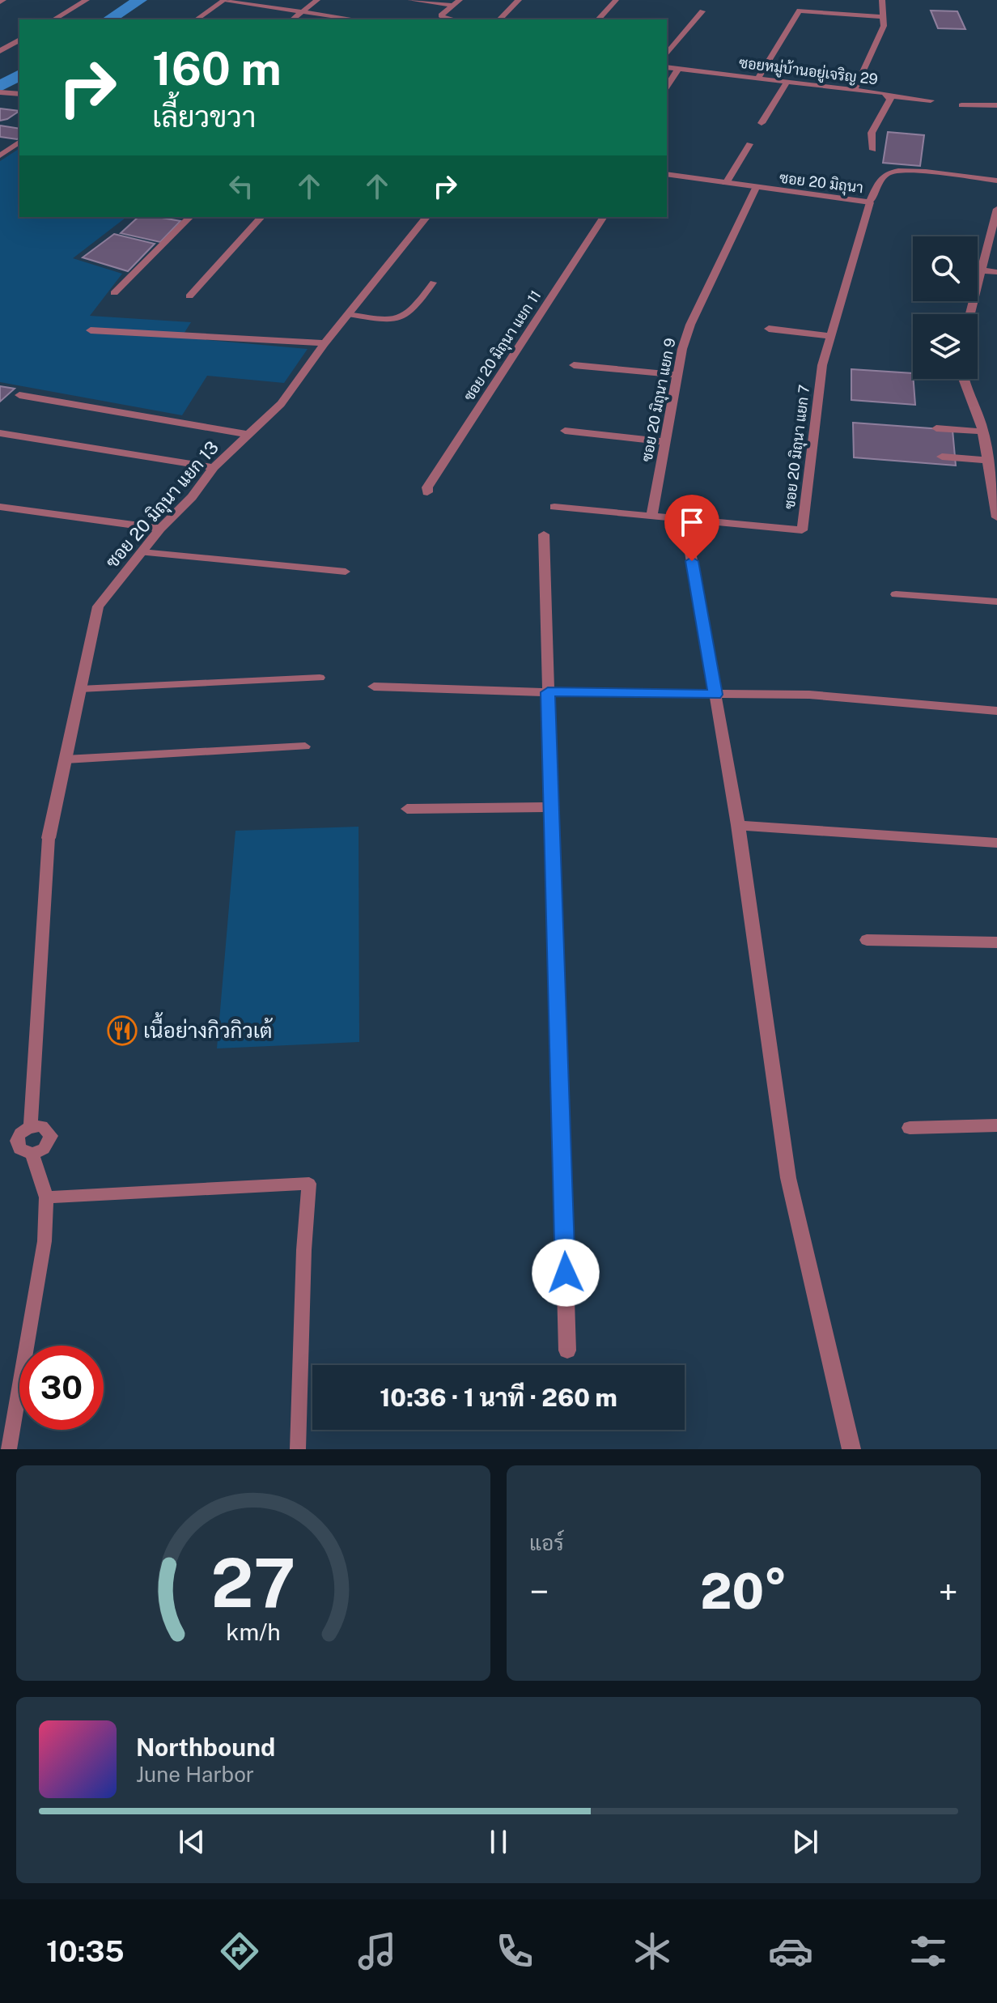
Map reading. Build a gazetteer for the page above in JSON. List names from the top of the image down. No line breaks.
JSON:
{"streets":{"street":["ซอยหมู่บ้านอยู่เจริญ 29","ซอย 20 มิถุนา","ซอย 20 มิถุนา แยก 11","ซอย 20 มิถุนา แยก 9","ซอย 20 มิถุนา แยก 7","ซอย 20 มิถุนา แยก 13"]},"crossings":[["ซอย 20 มิถุนา","ซอย 20 มิถุนา แยก 9"],["ซอย 20 มิถุนา","ซอย 20 มิถุนา แยก 7"],["ซอย 20 มิถุนา แยก 9","ซอย 20 มิถุนา แยก 7"]],"places":{"restaurant":["เนื้อย่างกิวกิวเต้"]},"page":{"turn":["160 m","เลี้ยวขวา"],"limit":"30","trip":"10:36 · 1 นาที · 260 m","tile":"แอร์","heat":["−","20°","+"],"song":["Northbound","June Harbor"],"tabs":"10:35","gauge":["27","km/h"]}}
